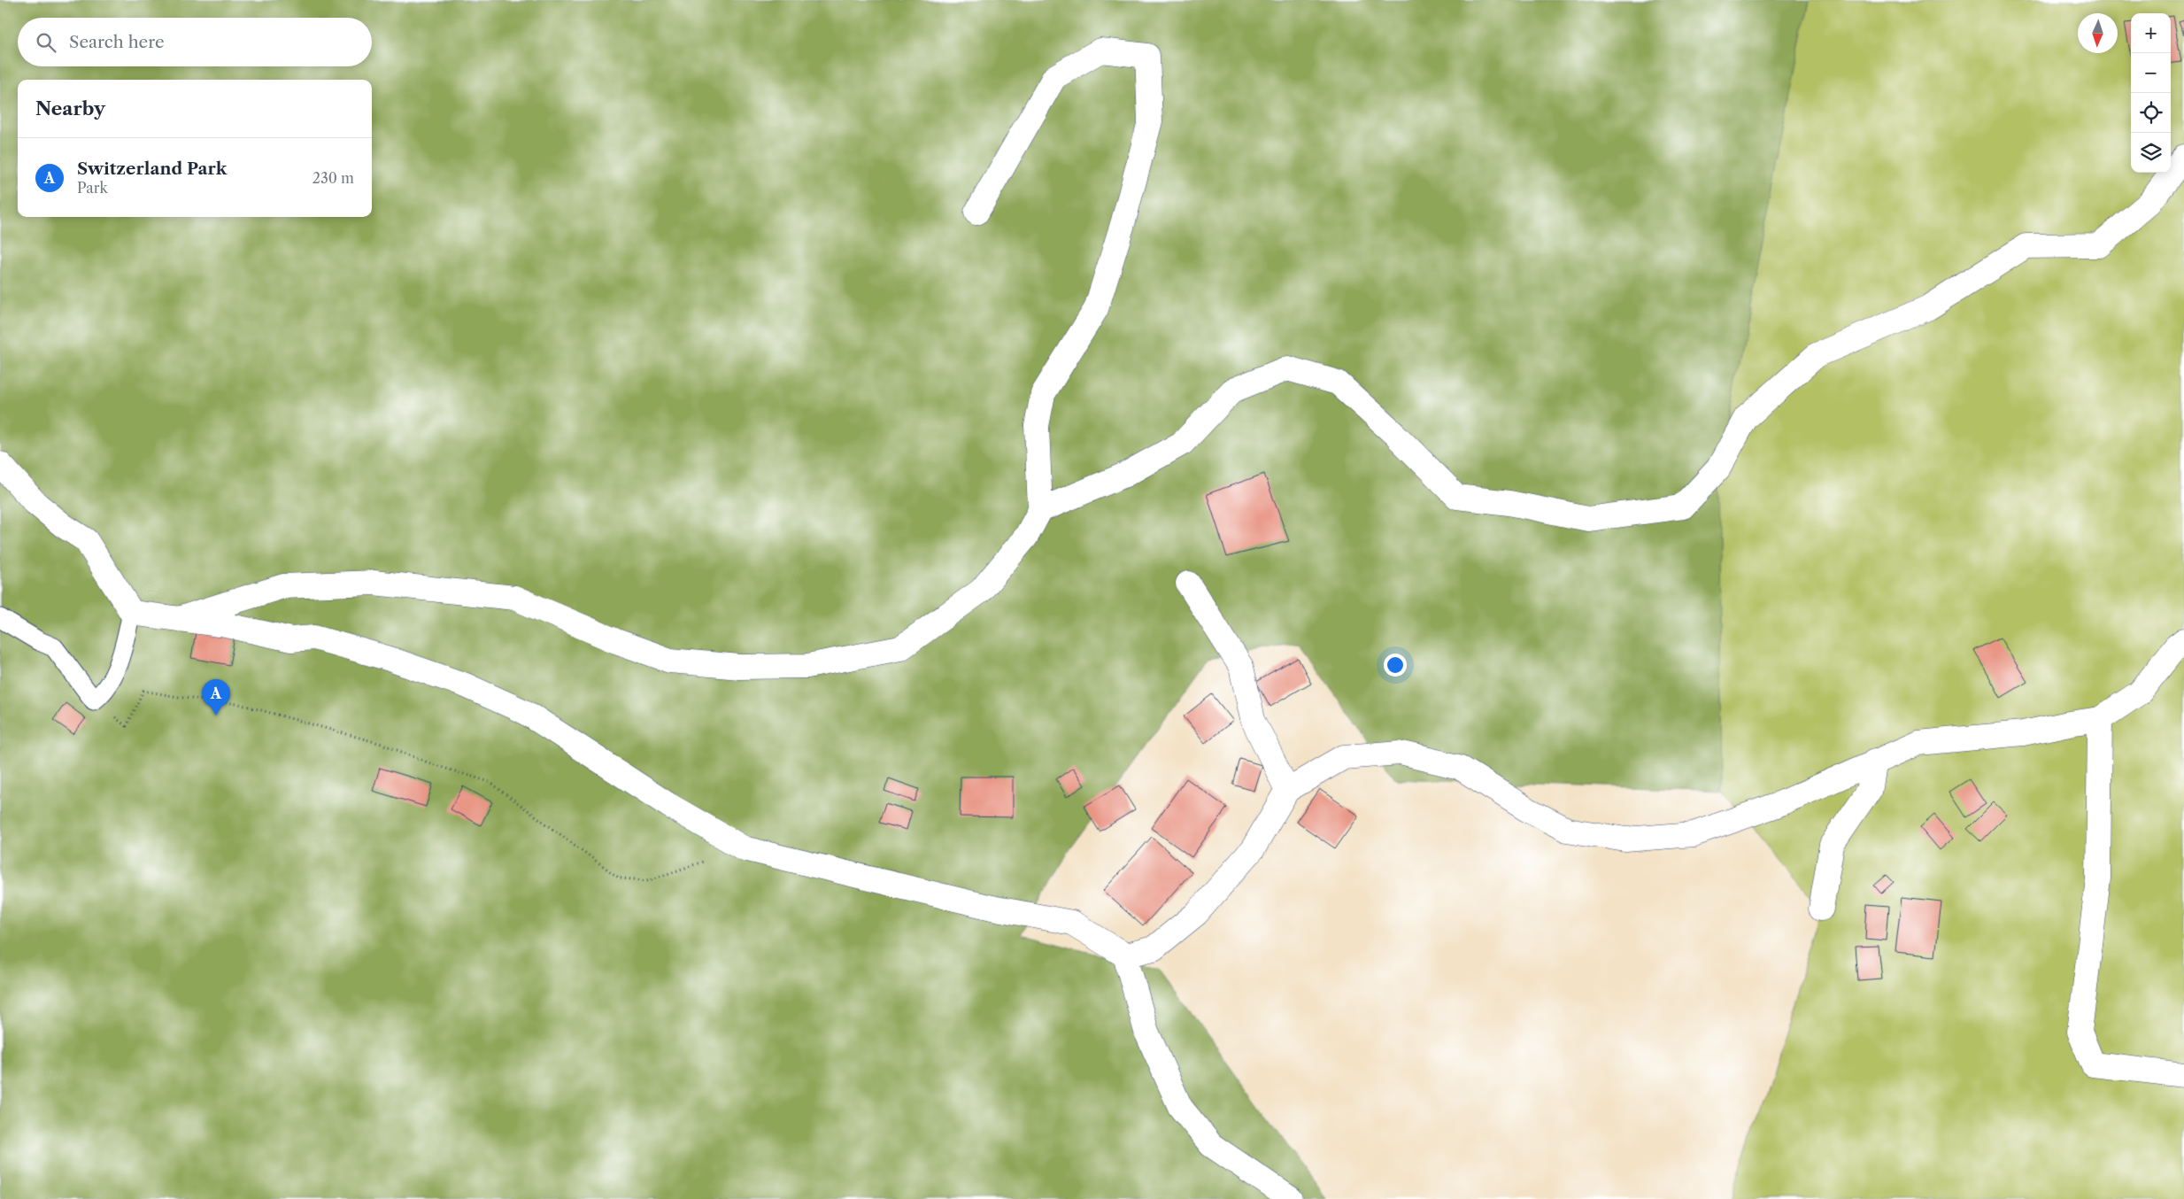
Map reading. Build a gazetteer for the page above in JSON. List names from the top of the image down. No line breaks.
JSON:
{"north":"bottom","page":{"map_buttons":["+","−"],"search":"Search here","heading":"Nearby","list":[{"mark":"A","name":"Switzerland Park","note":"Park","value":"230 m"}],"pins":"A"}}
